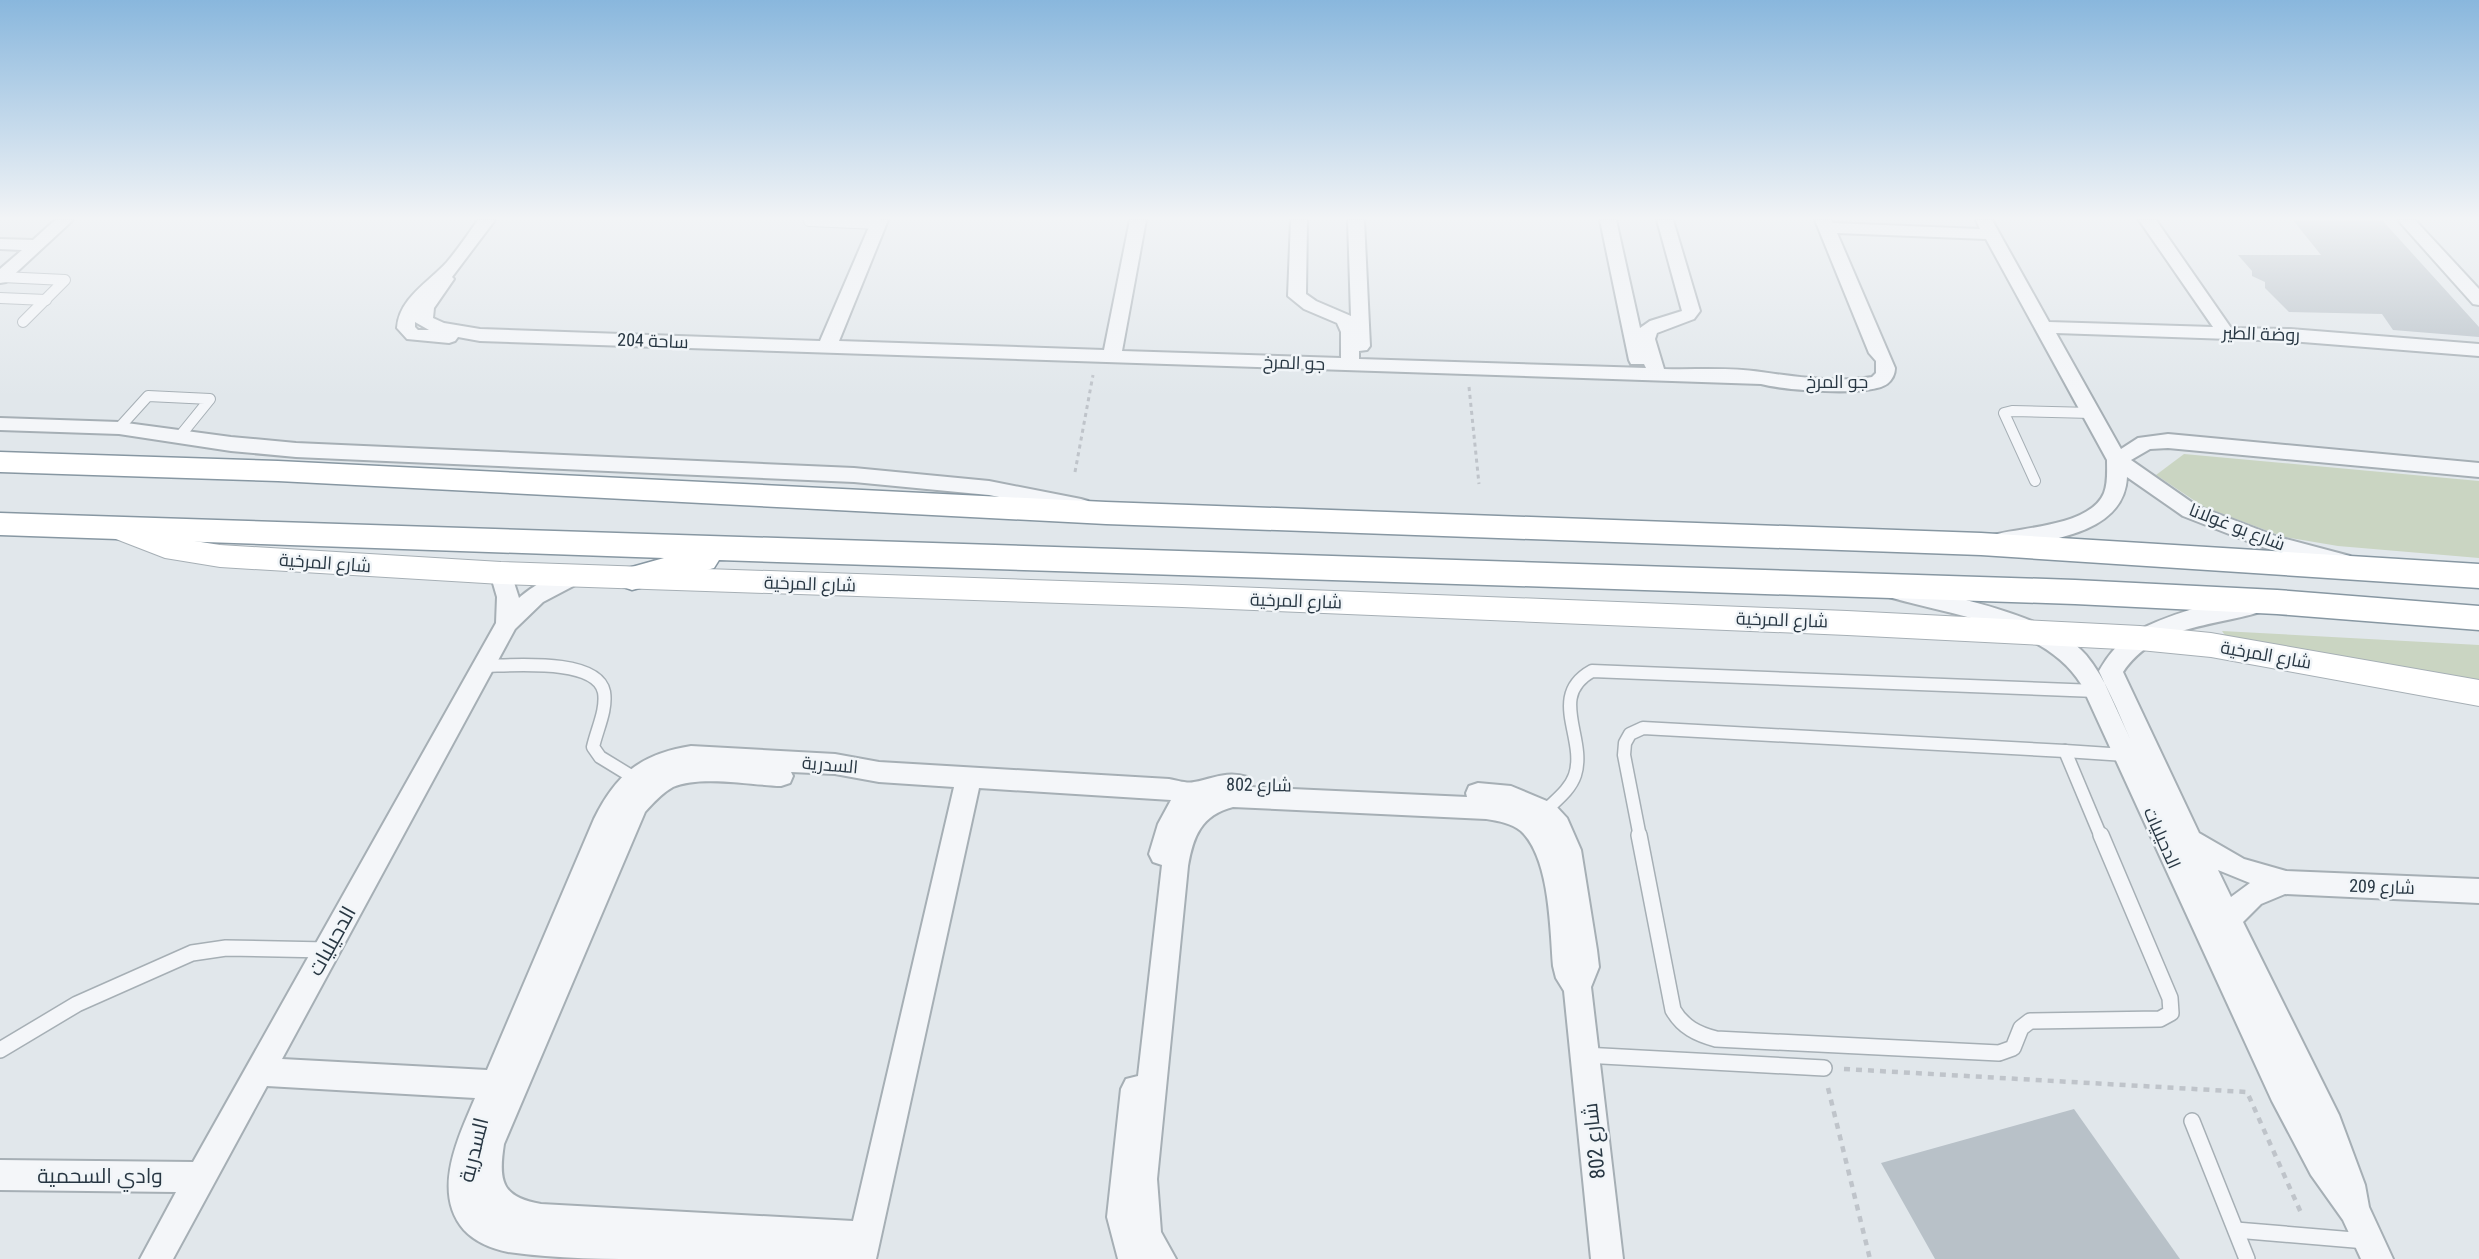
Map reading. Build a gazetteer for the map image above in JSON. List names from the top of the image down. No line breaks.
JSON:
{"streets":{"highway":["شارع المرخية"],"street":["روضة الطير","ساحة 204","جو المرخ","شارع بو غولانا","السدرية","شارع 802","الدحيليات","شارع 209","وادي السحمية"]},"crossings":[["روضة الطير","شارع بو غولانا"],["ساحة 204","جو المرخ"],["شارع المرخية","الدحيليات"],["الدحيليات","شارع 209"],["الدحيليات","وادي السحمية"]]}
